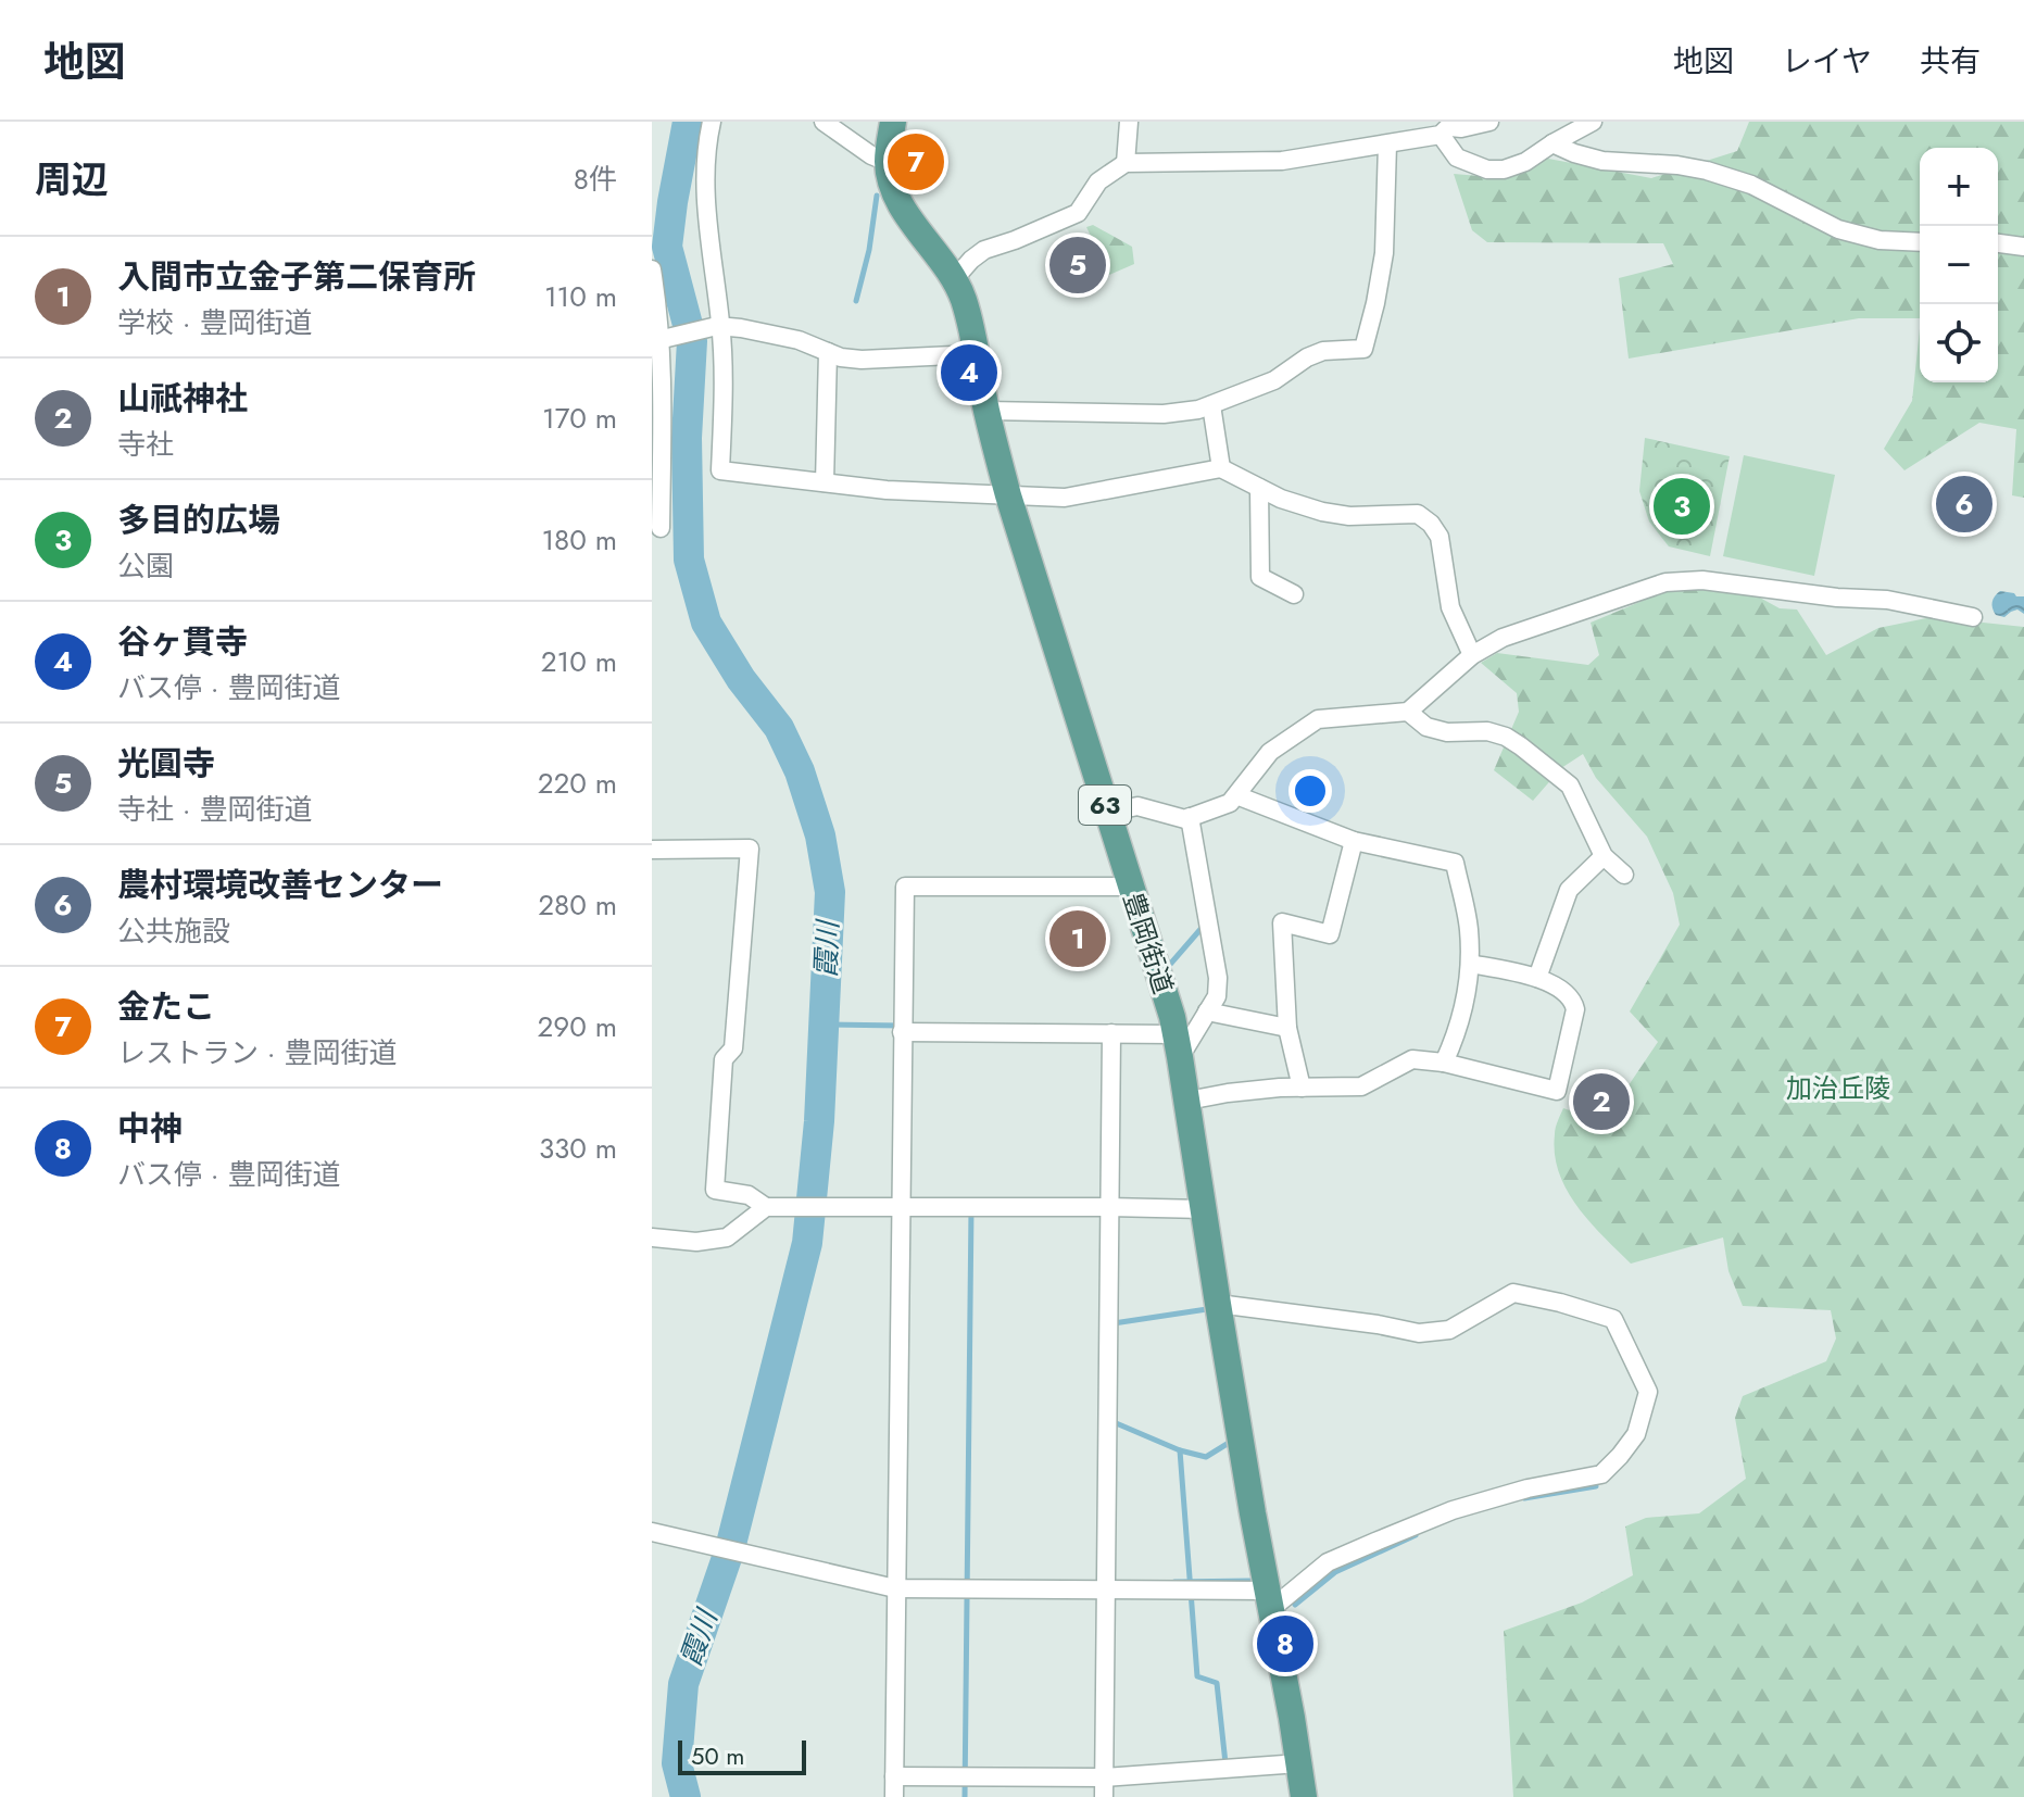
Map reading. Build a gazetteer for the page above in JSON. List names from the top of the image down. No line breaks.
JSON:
{"streets":{"main road":["63","豊岡街道"]},"water":["霞川"],"parks":["加治丘陵"],"scale_bar":"50 m","page":{"header":"地図","nav":["地図","レイヤ","共有"],"heading":["周辺","8件"],"pins":["7","5","4","6","3","1","2","8"],"map_buttons":["+","−"],"list":[{"mark":"1","name":"入間市立金子第二保育所","note":"学校 · 豊岡街道","value":"110 m"},{"mark":"2","name":"山祇神社","note":"寺社","value":"170 m"},{"mark":"3","name":"多目的広場","note":"公園","value":"180 m"},{"mark":"4","name":"谷ヶ貫寺","note":"バス停 · 豊岡街道","value":"210 m"},{"mark":"5","name":"光圓寺","note":"寺社 · 豊岡街道","value":"220 m"},{"mark":"6","name":"農村環境改善センター","note":"公共施設","value":"280 m"},{"mark":"7","name":"金たこ","note":"レストラン · 豊岡街道","value":"290 m"},{"mark":"8","name":"中神","note":"バス停 · 豊岡街道","value":"330 m"}],"scale":"50 m"}}
